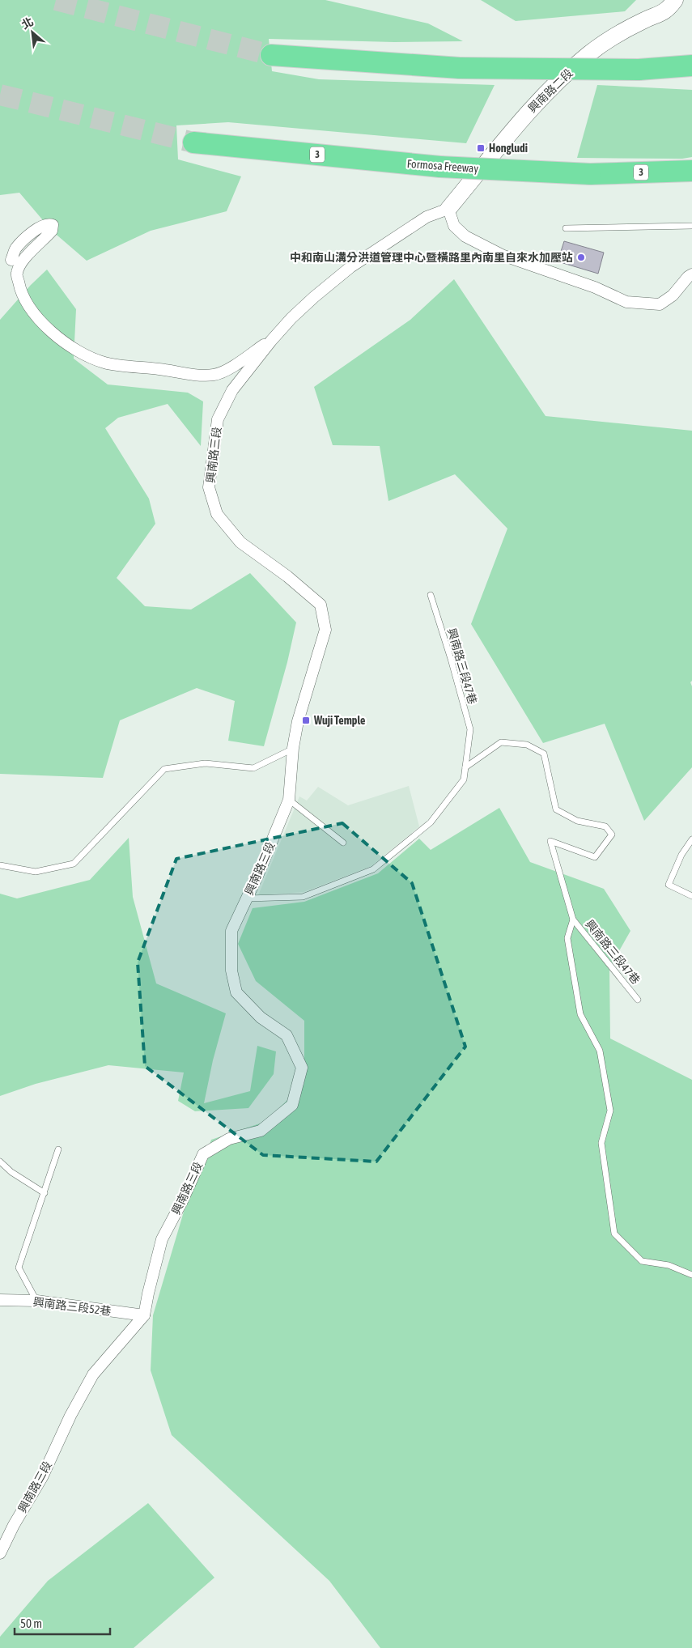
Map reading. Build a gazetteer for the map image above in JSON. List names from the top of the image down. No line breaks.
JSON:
{"streets":{"highway":["3","Formosa Freeway"],"street":["興南路二段","興南路三段","興南路三段52巷"],"lane":["興南路三段47巷"]},"crossings":[["興南路二段","興南路三段"],["興南路三段","興南路三段47巷"],["興南路三段","興南路三段52巷"]],"places":{"transit":["Hongludi","Wuji Temple"],"other":["中和南山溝分洪道管理中心暨橫路里內南里自來水加壓站"]},"scale_bar":"50 m","north":"top left"}
